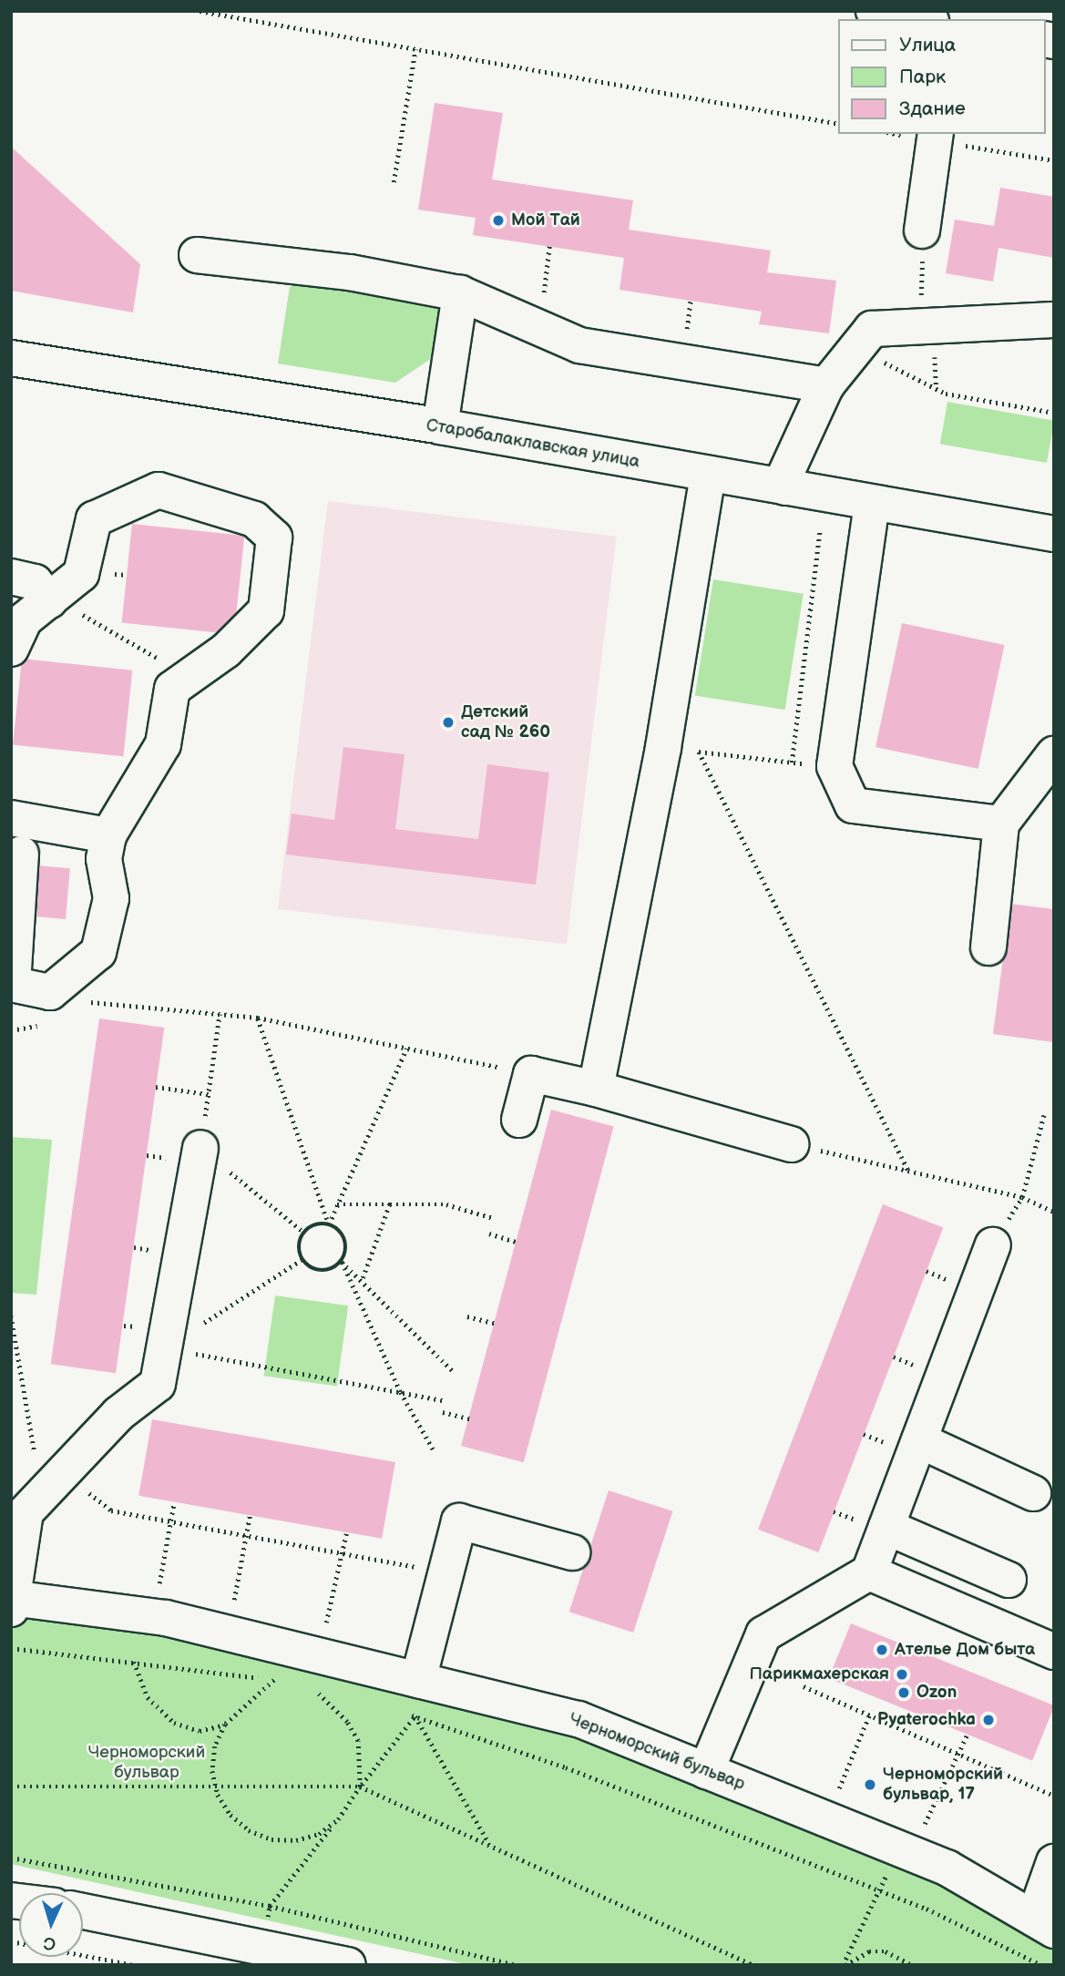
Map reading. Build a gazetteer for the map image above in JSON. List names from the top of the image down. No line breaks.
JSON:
{"streets":{"street":["Старобалаклавская улица","Черноморский бульвар"]},"parks":["Черноморский бульвар"],"places":["Мой Тай","Детский сад № 260","Ателье Дом быта","Парикмахерская","Ozon","Pyaterochka","Черноморский бульвар, 17"],"legend":["Улица","Парк","Здание"],"north":"bottom"}
